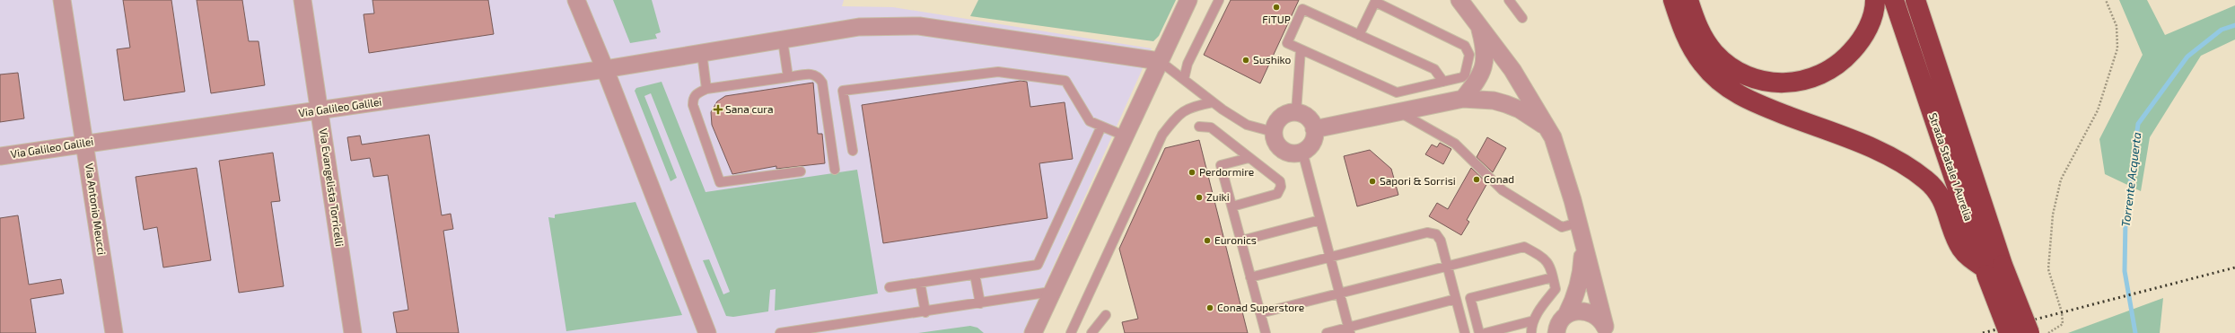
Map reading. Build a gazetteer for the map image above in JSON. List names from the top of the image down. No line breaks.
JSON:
{"streets":{"highway":["Strada Statale 1 Aurelia"],"street":["Via Galileo Galilei","Via Evangelista Torricelli","Via Antonio Meucci"]},"crossings":[["Via Galileo Galilei","Via Evangelista Torricelli"],["Via Galileo Galilei","Via Antonio Meucci"]],"water":["Torrente Acquerta"],"places":{"other":["FiTUP","Sushiko","Perdormire","Conad","Sapori & Sorrisi","Zuiki","Euronics","Conad Superstore"],"health":["Sana cura"]}}
